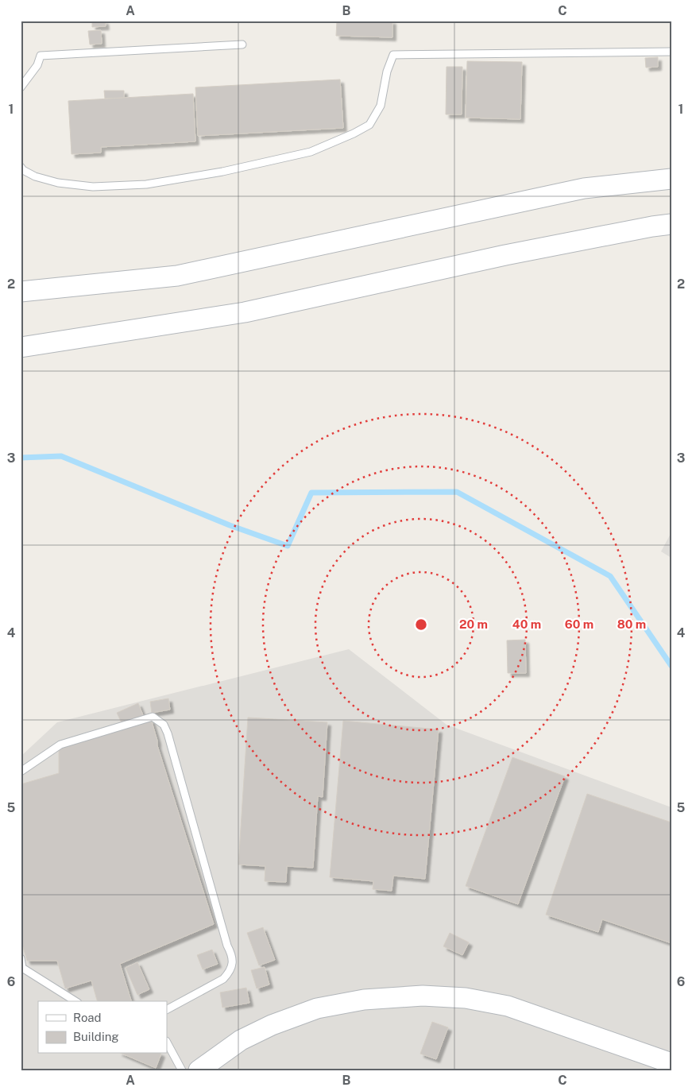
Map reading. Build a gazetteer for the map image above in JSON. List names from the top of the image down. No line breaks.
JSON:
{"legend":["Road","Building"],"grid":{"columns":["A","B","C"],"rows":["1","2","3","4","5","6"]},"rings":["20 m","40 m","60 m","80 m"]}
